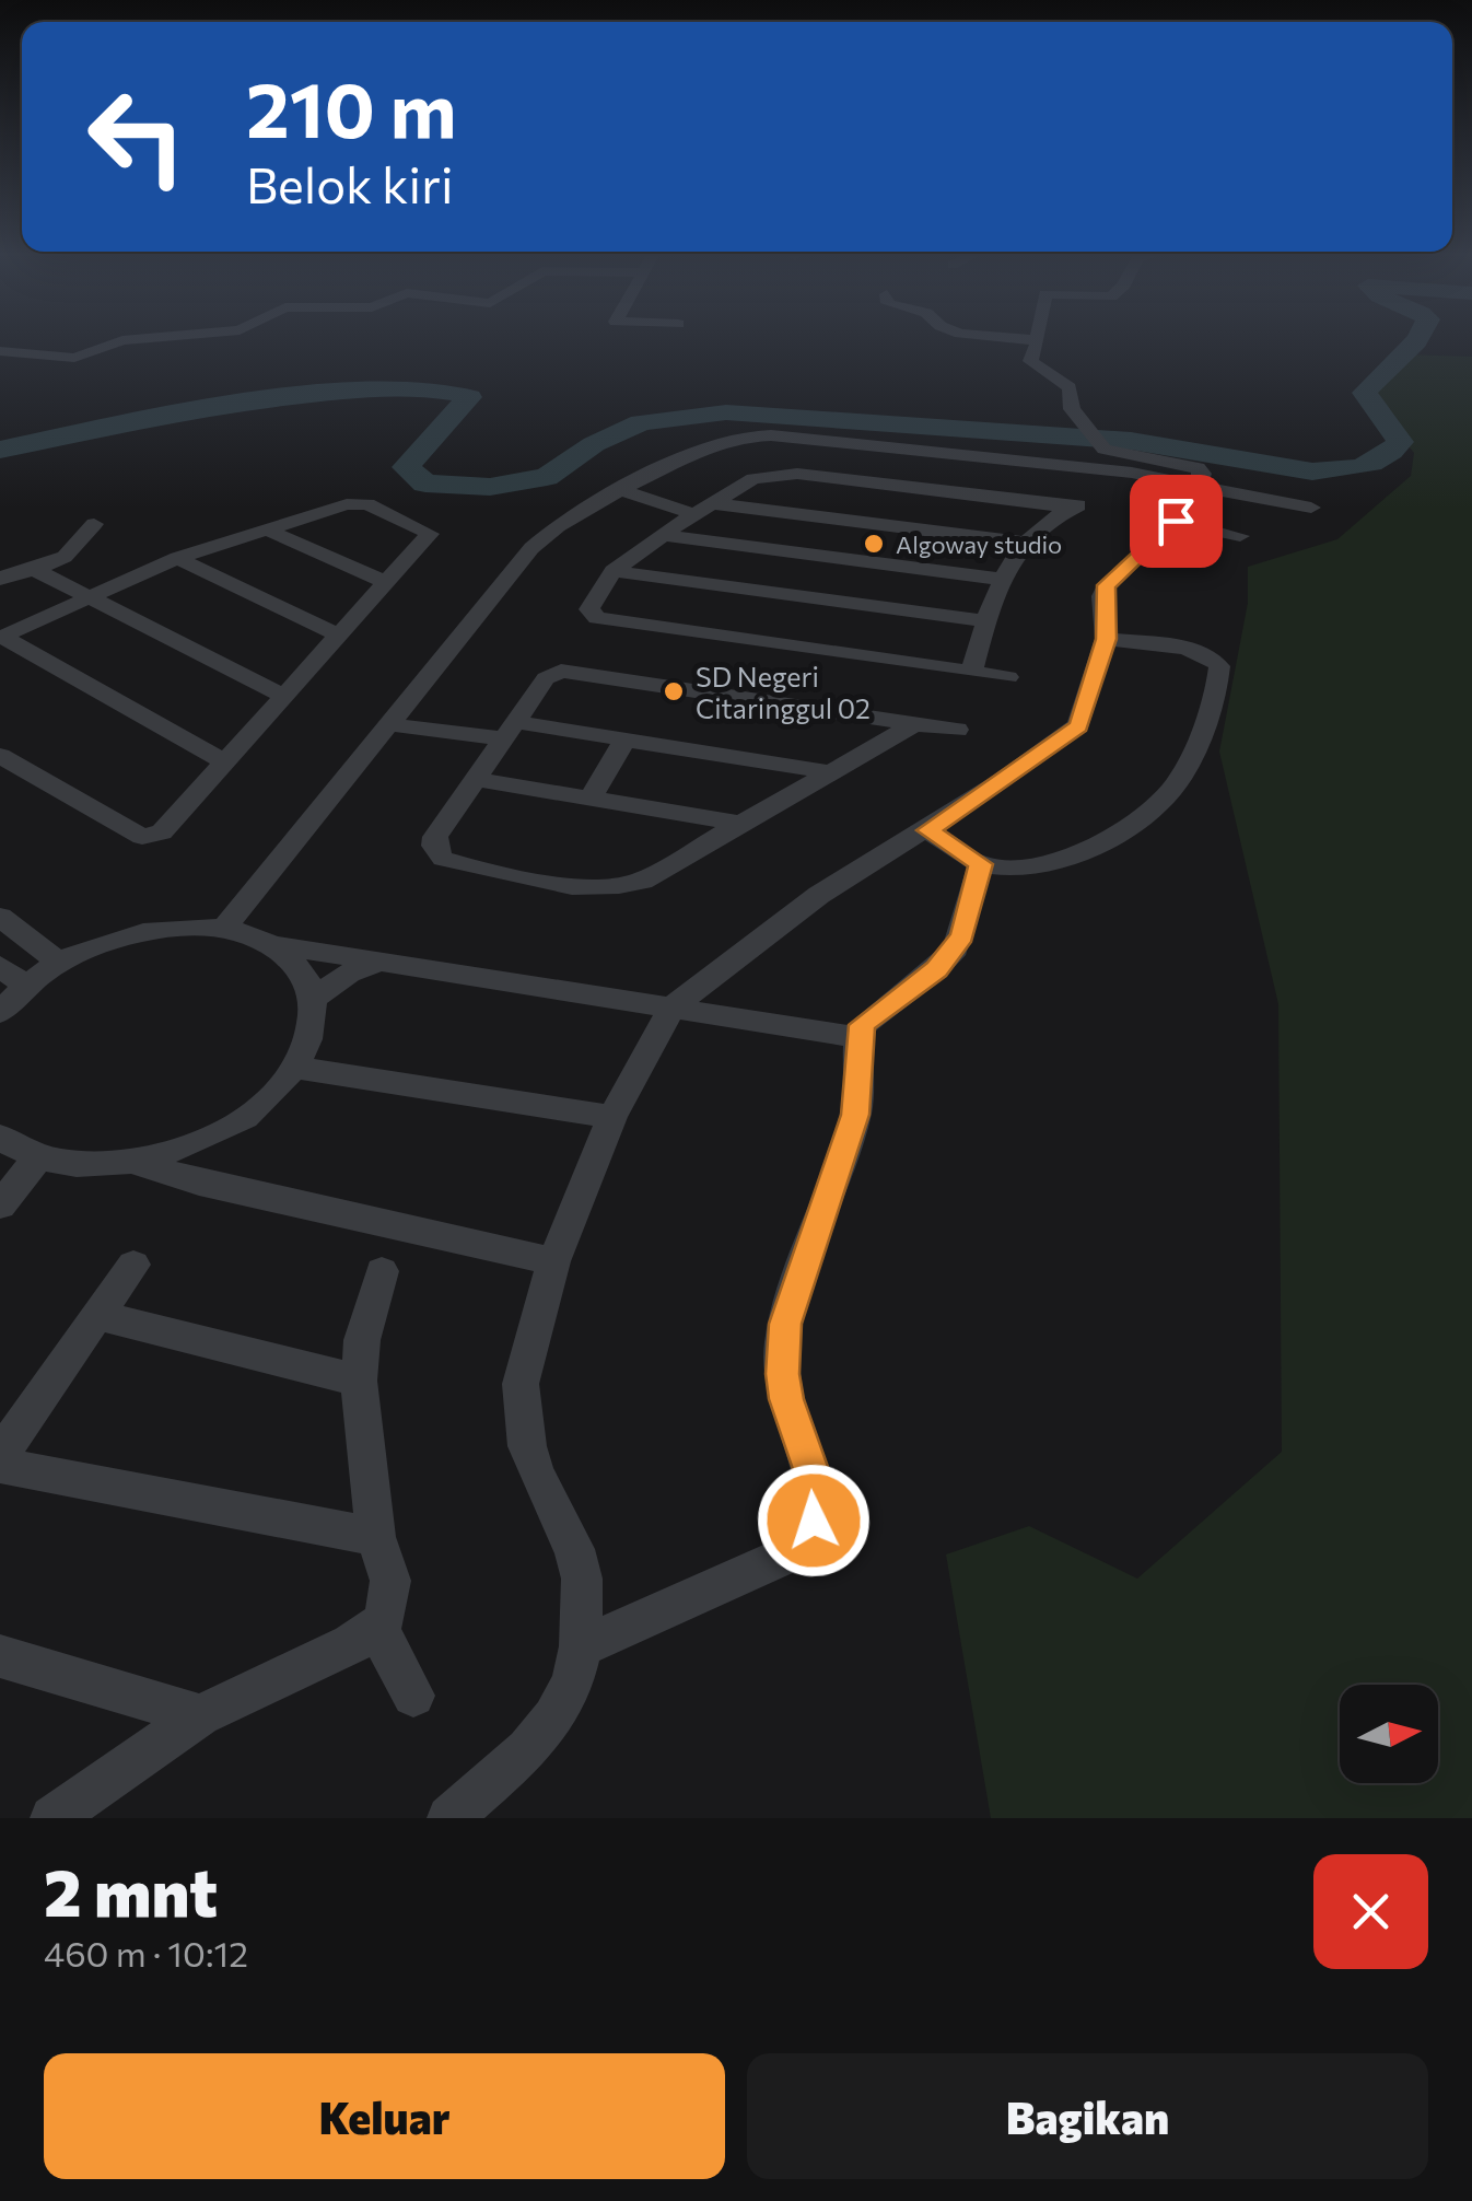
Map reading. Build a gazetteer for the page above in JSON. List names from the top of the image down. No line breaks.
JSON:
{"places":["Algoway studio","SD Negeri Citaringgul 02"],"north":"right","page":{"turn":["210 m","Belok kiri"],"heading":["2 mnt","460 m · 10:12"],"buttons":["Keluar","Bagikan"]}}
